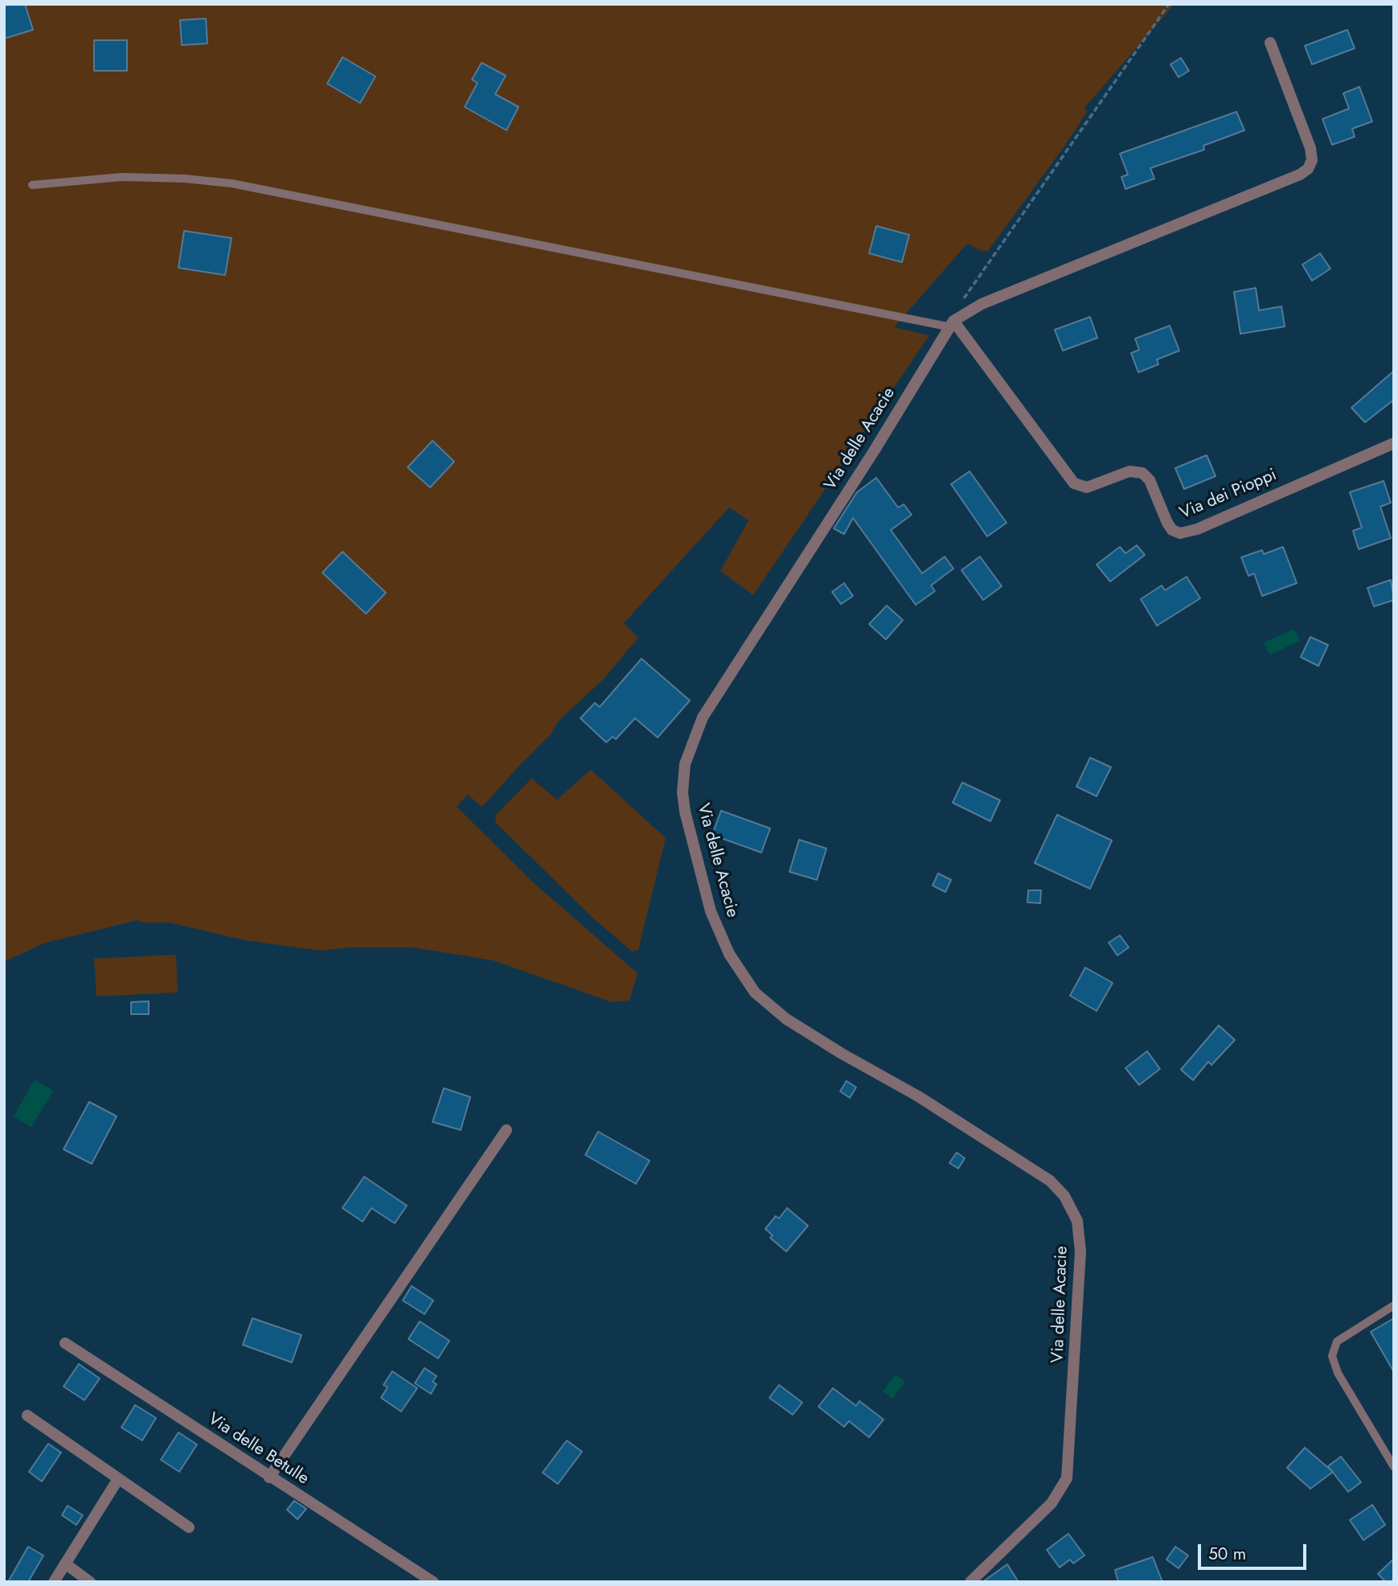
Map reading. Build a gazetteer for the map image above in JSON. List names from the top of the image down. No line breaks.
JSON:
{"streets":{"street":["Via delle Acacie","Via dei Pioppi","Via delle Betulle"]},"crossings":[["Via delle Acacie","Via dei Pioppi"]],"scale_bar":"50 m"}
